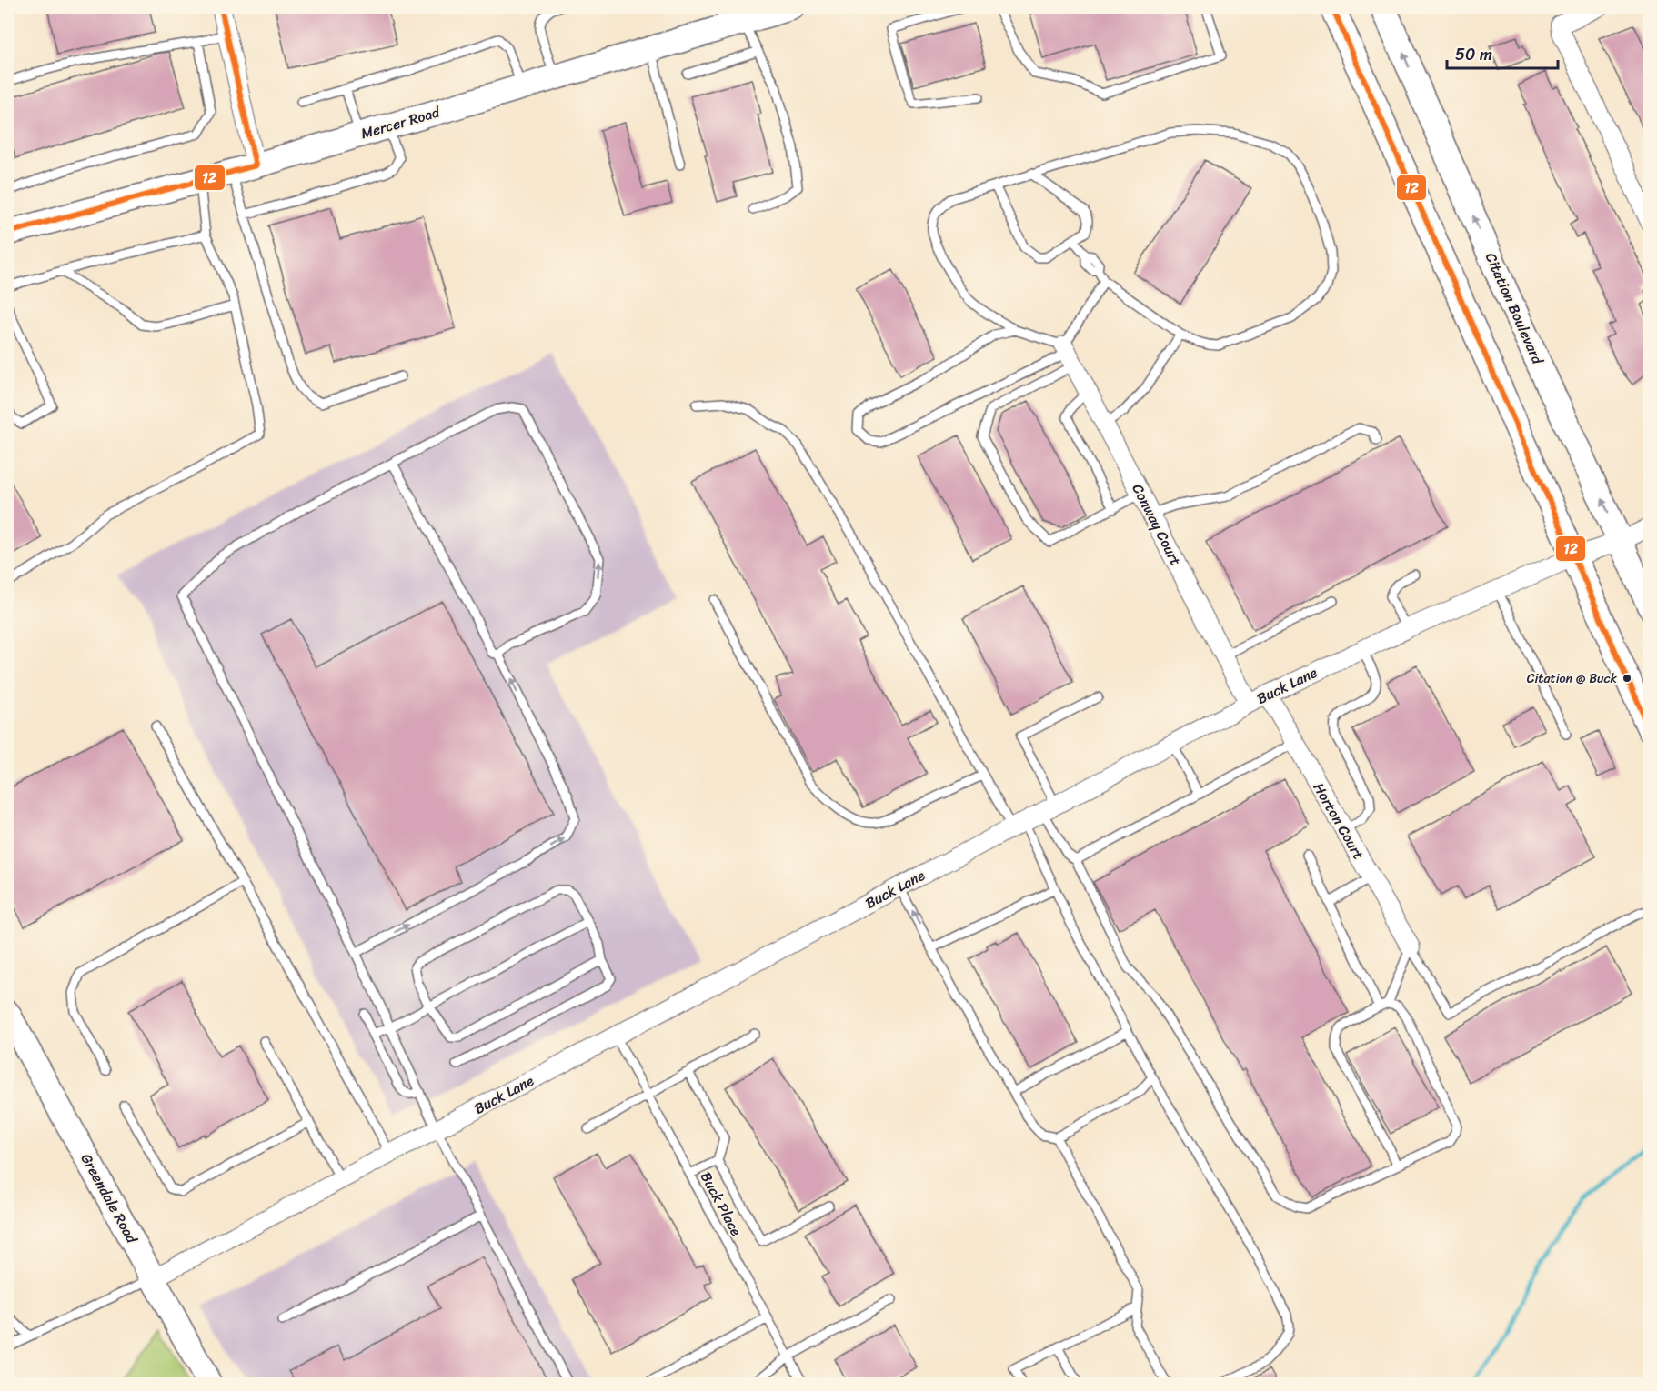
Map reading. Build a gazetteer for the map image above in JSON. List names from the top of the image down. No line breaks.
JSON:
{"streets":{"main road":["Mercer Road","Citation Boulevard","Greendale Road"],"street":["Conway Court","Buck Lane","Horton Court"],"lane":["Buck Place"]},"crossings":[["Citation Boulevard","Buck Lane"],["Conway Court","Buck Lane"],["Buck Lane","Horton Court"],["Buck Lane","Greendale Road"],["Buck Lane","Buck Place"]],"places":["Citation @ Buck"],"lines":["transit line 12"],"scale_bar":"50 m"}
